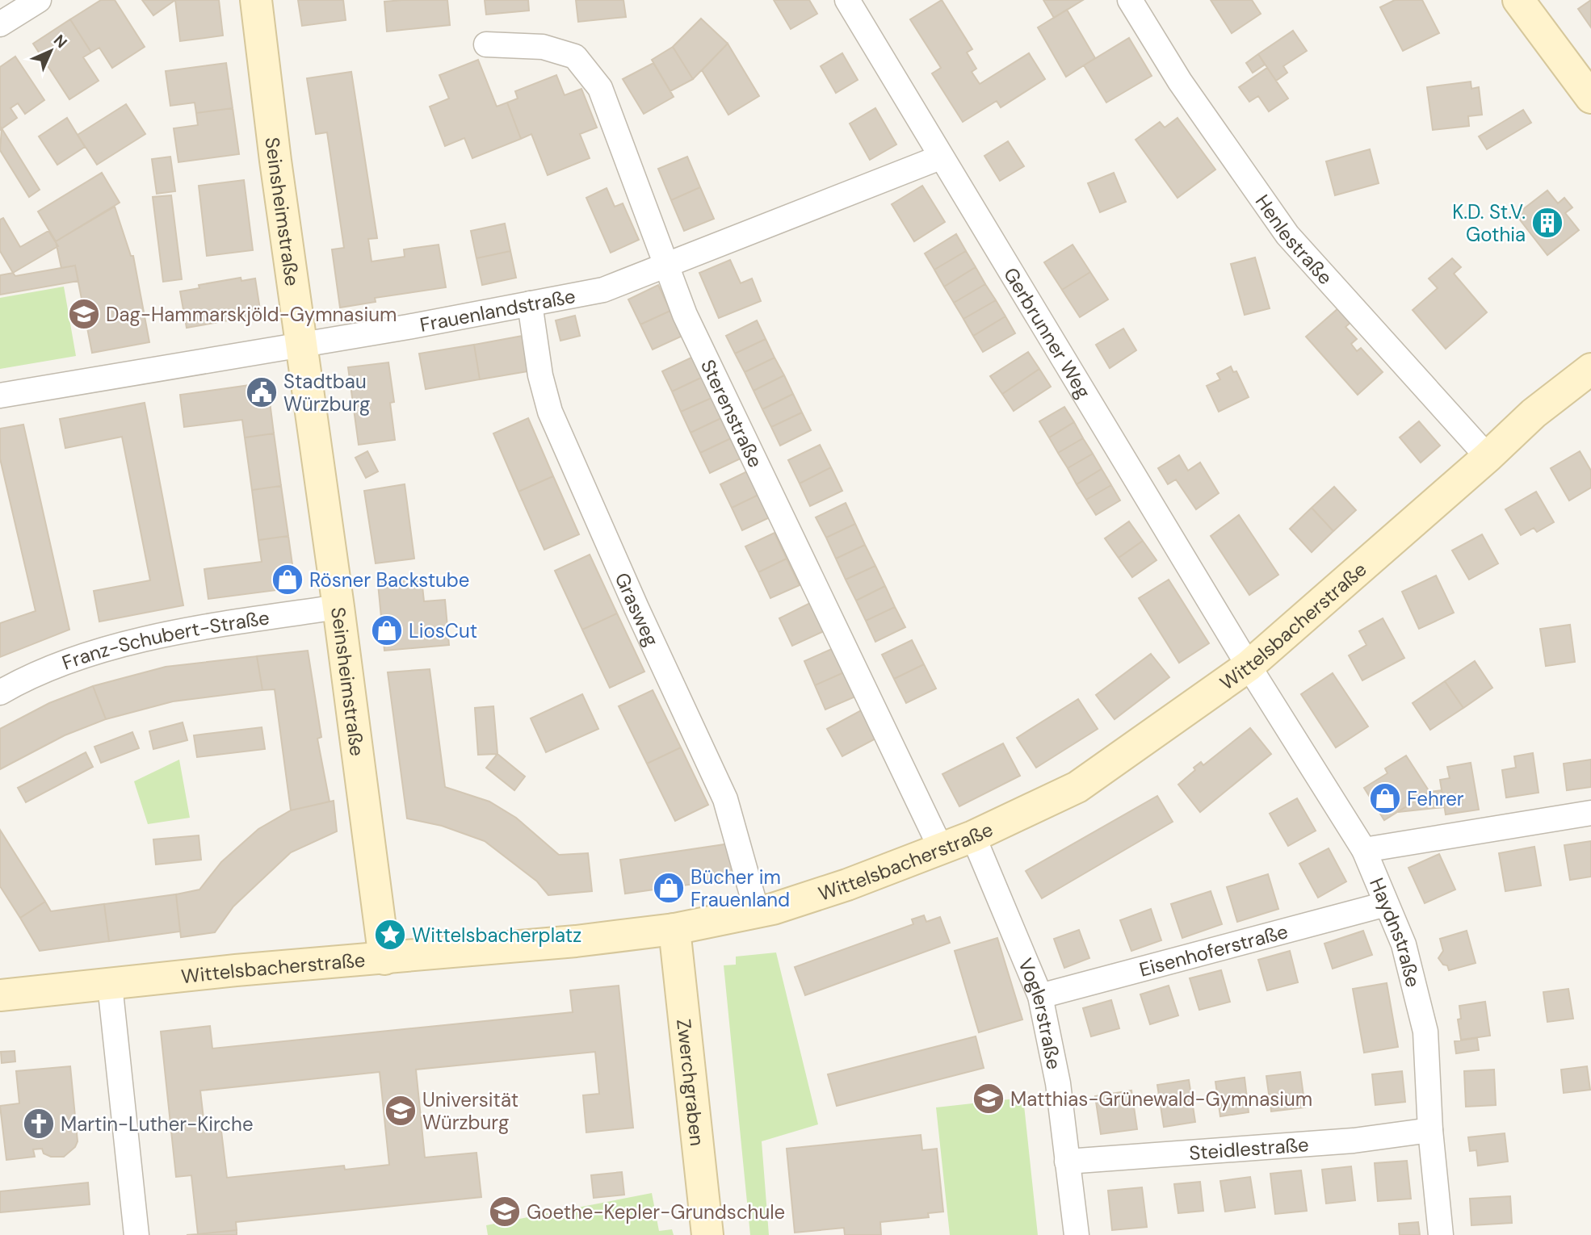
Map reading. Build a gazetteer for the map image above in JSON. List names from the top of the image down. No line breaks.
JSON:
{"streets":{"street":["Seinsheimstraße","Henlestraße","Frauenlandstraße","Gerbrunner Weg","Sterenstraße","Grasweg","Wittelsbacherstraße","Franz-Schubert-Straße","Haydnstraße","Eisenhoferstraße","Voglerstraße","Zwerchgraben","Steidlestraße"]},"crossings":[["Seinsheimstraße","Frauenlandstraße"],["Seinsheimstraße","Wittelsbacherstraße"],["Seinsheimstraße","Franz-Schubert-Straße"],["Henlestraße","Wittelsbacherstraße"],["Frauenlandstraße","Gerbrunner Weg"],["Frauenlandstraße","Sterenstraße"],["Frauenlandstraße","Grasweg"],["Gerbrunner Weg","Wittelsbacherstraße"],["Gerbrunner Weg","Haydnstraße"],["Sterenstraße","Wittelsbacherstraße"],["Grasweg","Wittelsbacherstraße"],["Wittelsbacherstraße","Haydnstraße"],["Wittelsbacherstraße","Voglerstraße"],["Wittelsbacherstraße","Zwerchgraben"],["Haydnstraße","Eisenhoferstraße"],["Haydnstraße","Steidlestraße"],["Eisenhoferstraße","Voglerstraße"],["Voglerstraße","Steidlestraße"]],"places":{"building":["K.D. St.V. Gothia"],"school or university":["Dag-Hammarskjöld-Gymnasium","Matthias-Grünewald-Gymnasium","Universität Würzburg","Goethe-Kepler-Grundschule"],"public building":["Stadtbau Würzburg"],"shop":["Rösner Backstube","LiosCut","Fehrer","Bücher im Frauenland"],"place":["Wittelsbacherplatz"],"church":["Martin-Luther-Kirche"]},"north":"top right"}
